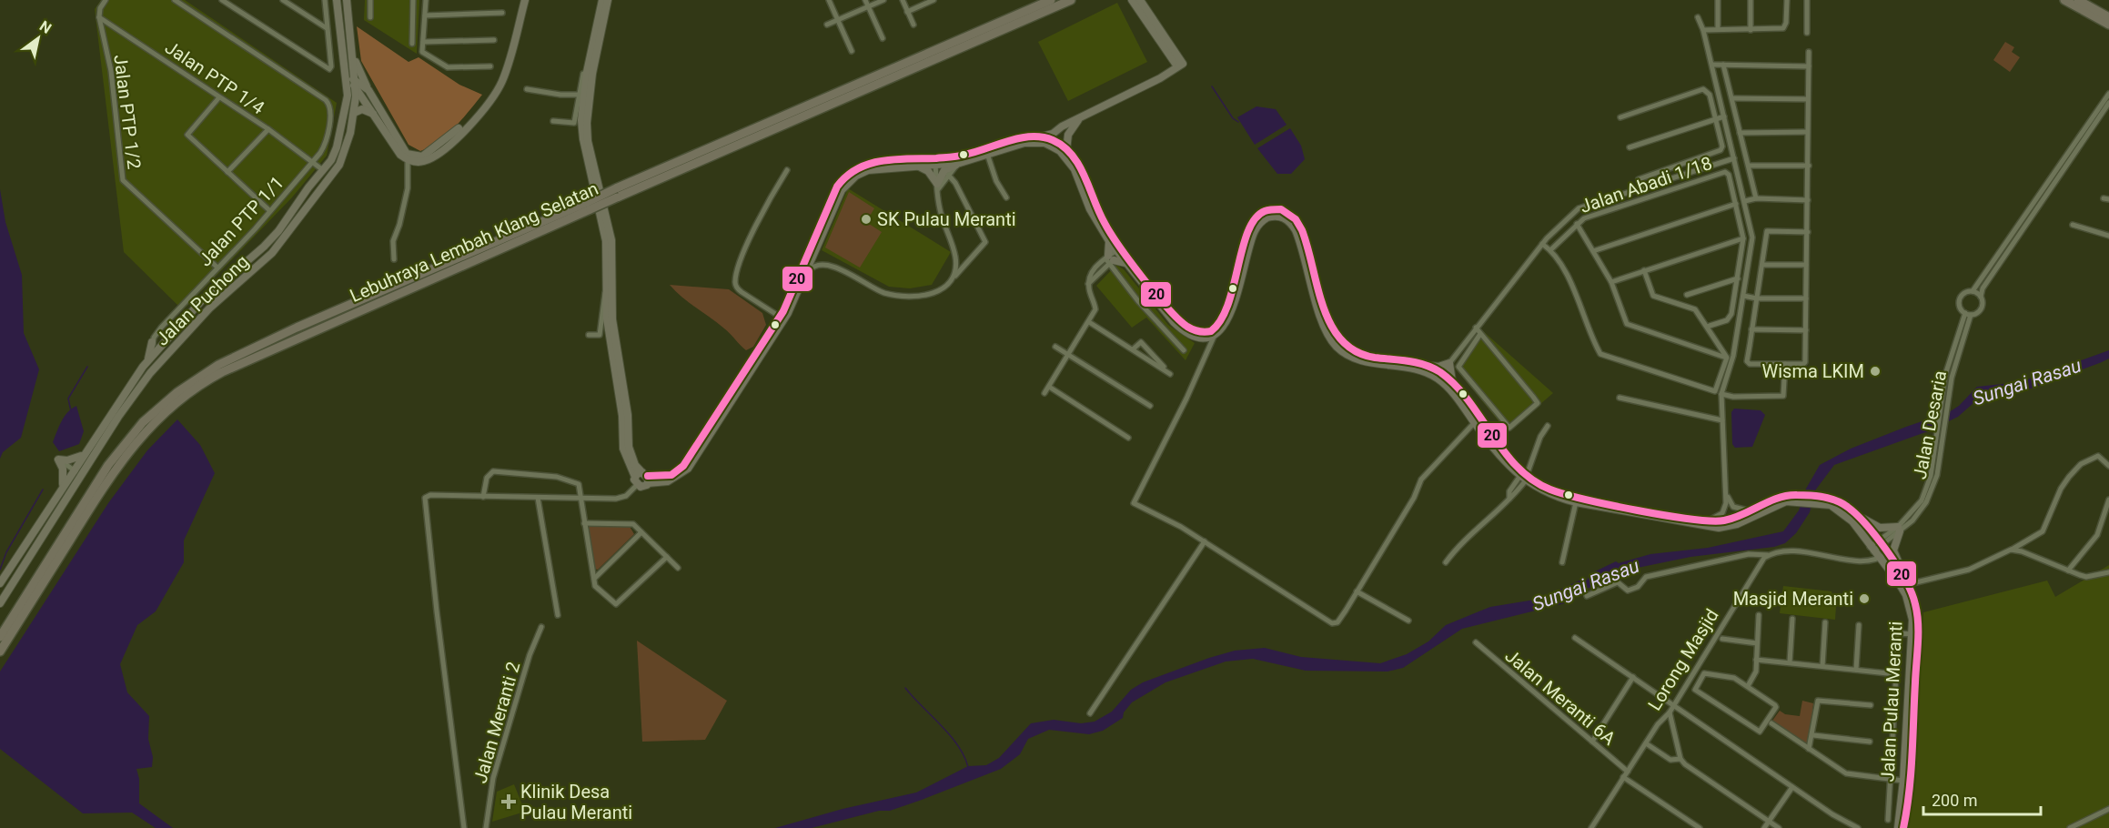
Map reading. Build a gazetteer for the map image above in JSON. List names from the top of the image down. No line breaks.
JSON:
{"streets":{"highway":["Lebuhraya Lembah Klang Selatan"],"main road":["Jalan Puchong","Jalan Pulau Meranti"],"street":["Jalan PTP 1/4","Jalan PTP 1/2","Jalan Abadi 1/18","Jalan PTP 1/1","Jalan Desaria","Lorong Masjid","Jalan Meranti 6A","Jalan Meranti 2"]},"crossings":[["Jalan PTP 1/4","Jalan PTP 1/2"],["Jalan PTP 1/4","Jalan PTP 1/1"],["Jalan PTP 1/4","Jalan Puchong"],["Jalan PTP 1/2","Jalan PTP 1/1"],["Jalan Desaria","Jalan Pulau Meranti"],["Lorong Masjid","Jalan Meranti 6A"]],"water":["Sungai Rasau"],"places":{"other":["SK Pulau Meranti","Wisma LKIM","Masjid Meranti"],"health":["Klinik Desa Pulau Meranti"]},"lines":["transit line 20"],"scale_bar":"200 m","north":"top right"}
